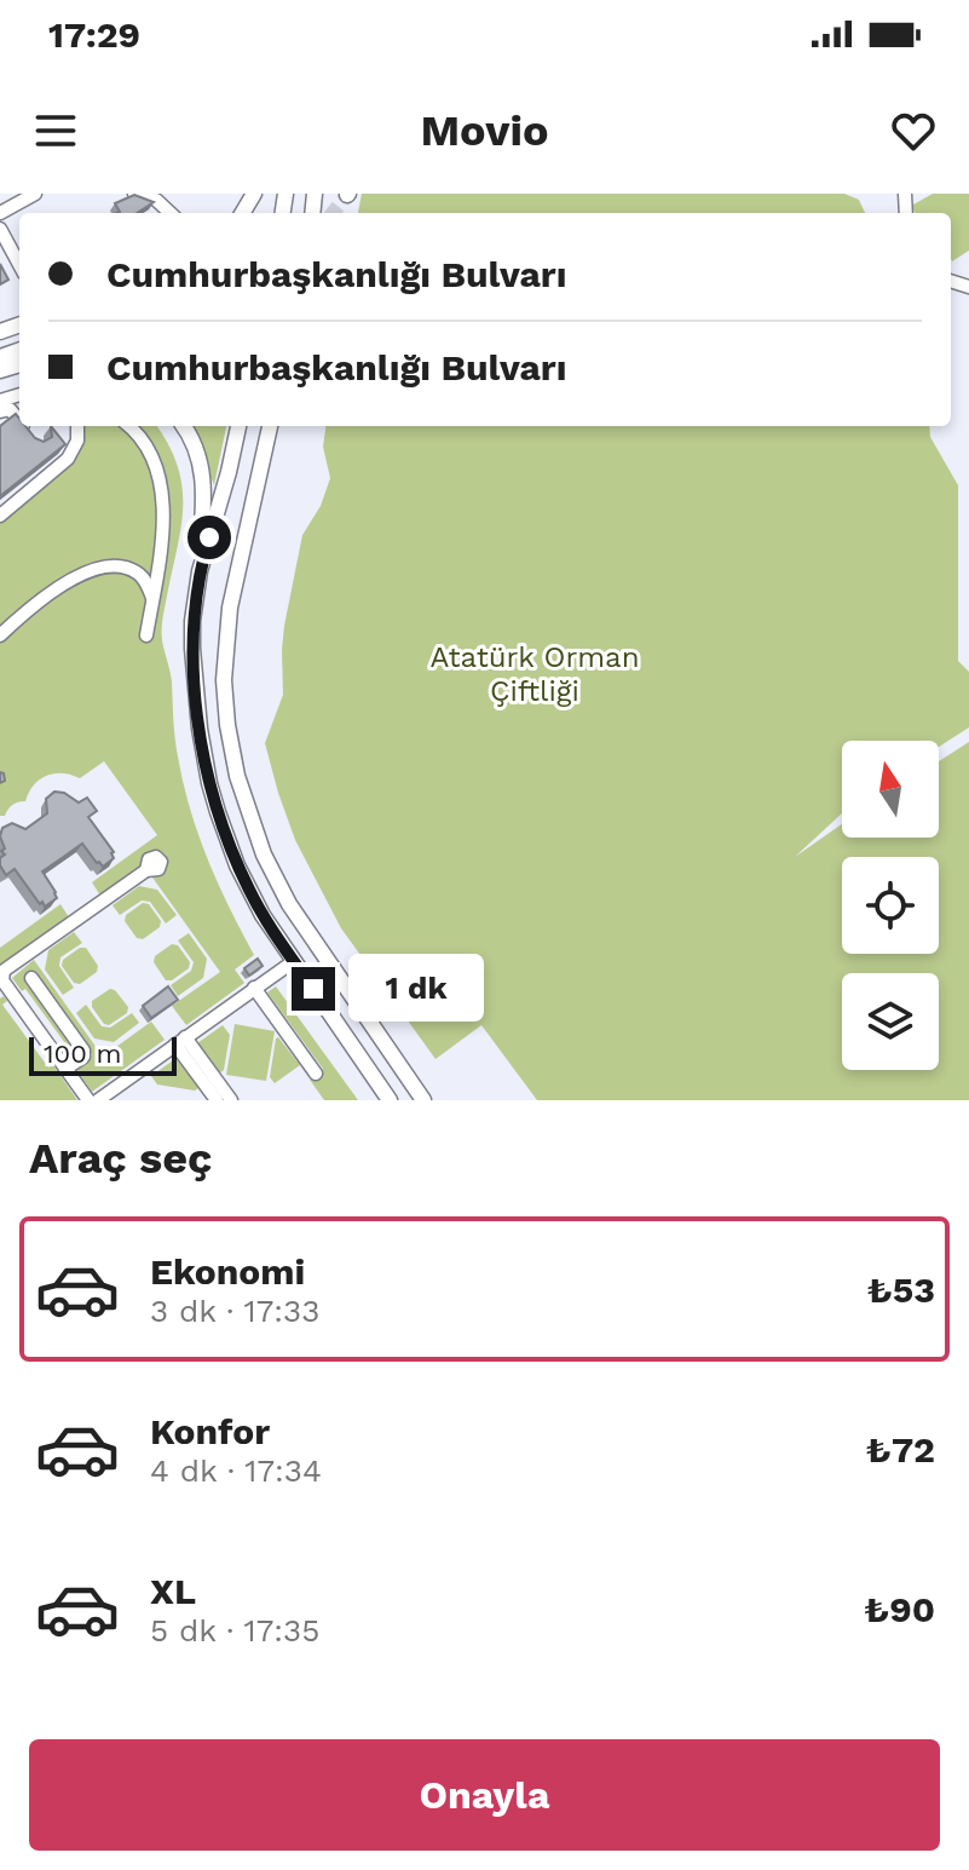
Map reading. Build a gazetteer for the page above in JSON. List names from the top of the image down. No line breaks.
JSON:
{"parks":["Atatürk Orman Çiftliği"],"scale_bar":"100 m","north":"top","page":{"status":"17:29","header":"Movio","banner":["Cumhurbaşkanlığı Bulvarı","Cumhurbaşkanlığı Bulvarı"],"bubble":"1 dk","scale":"100 m","heading":"Araç seç","list":[{"name":"Ekonomi","note":"3 dk · 17:33","value":"₺53"},{"name":"Konfor","note":"4 dk · 17:34","value":"₺72"},{"name":"XL","note":"5 dk · 17:35","value":"₺90"}],"buttons":"Onayla"}}
